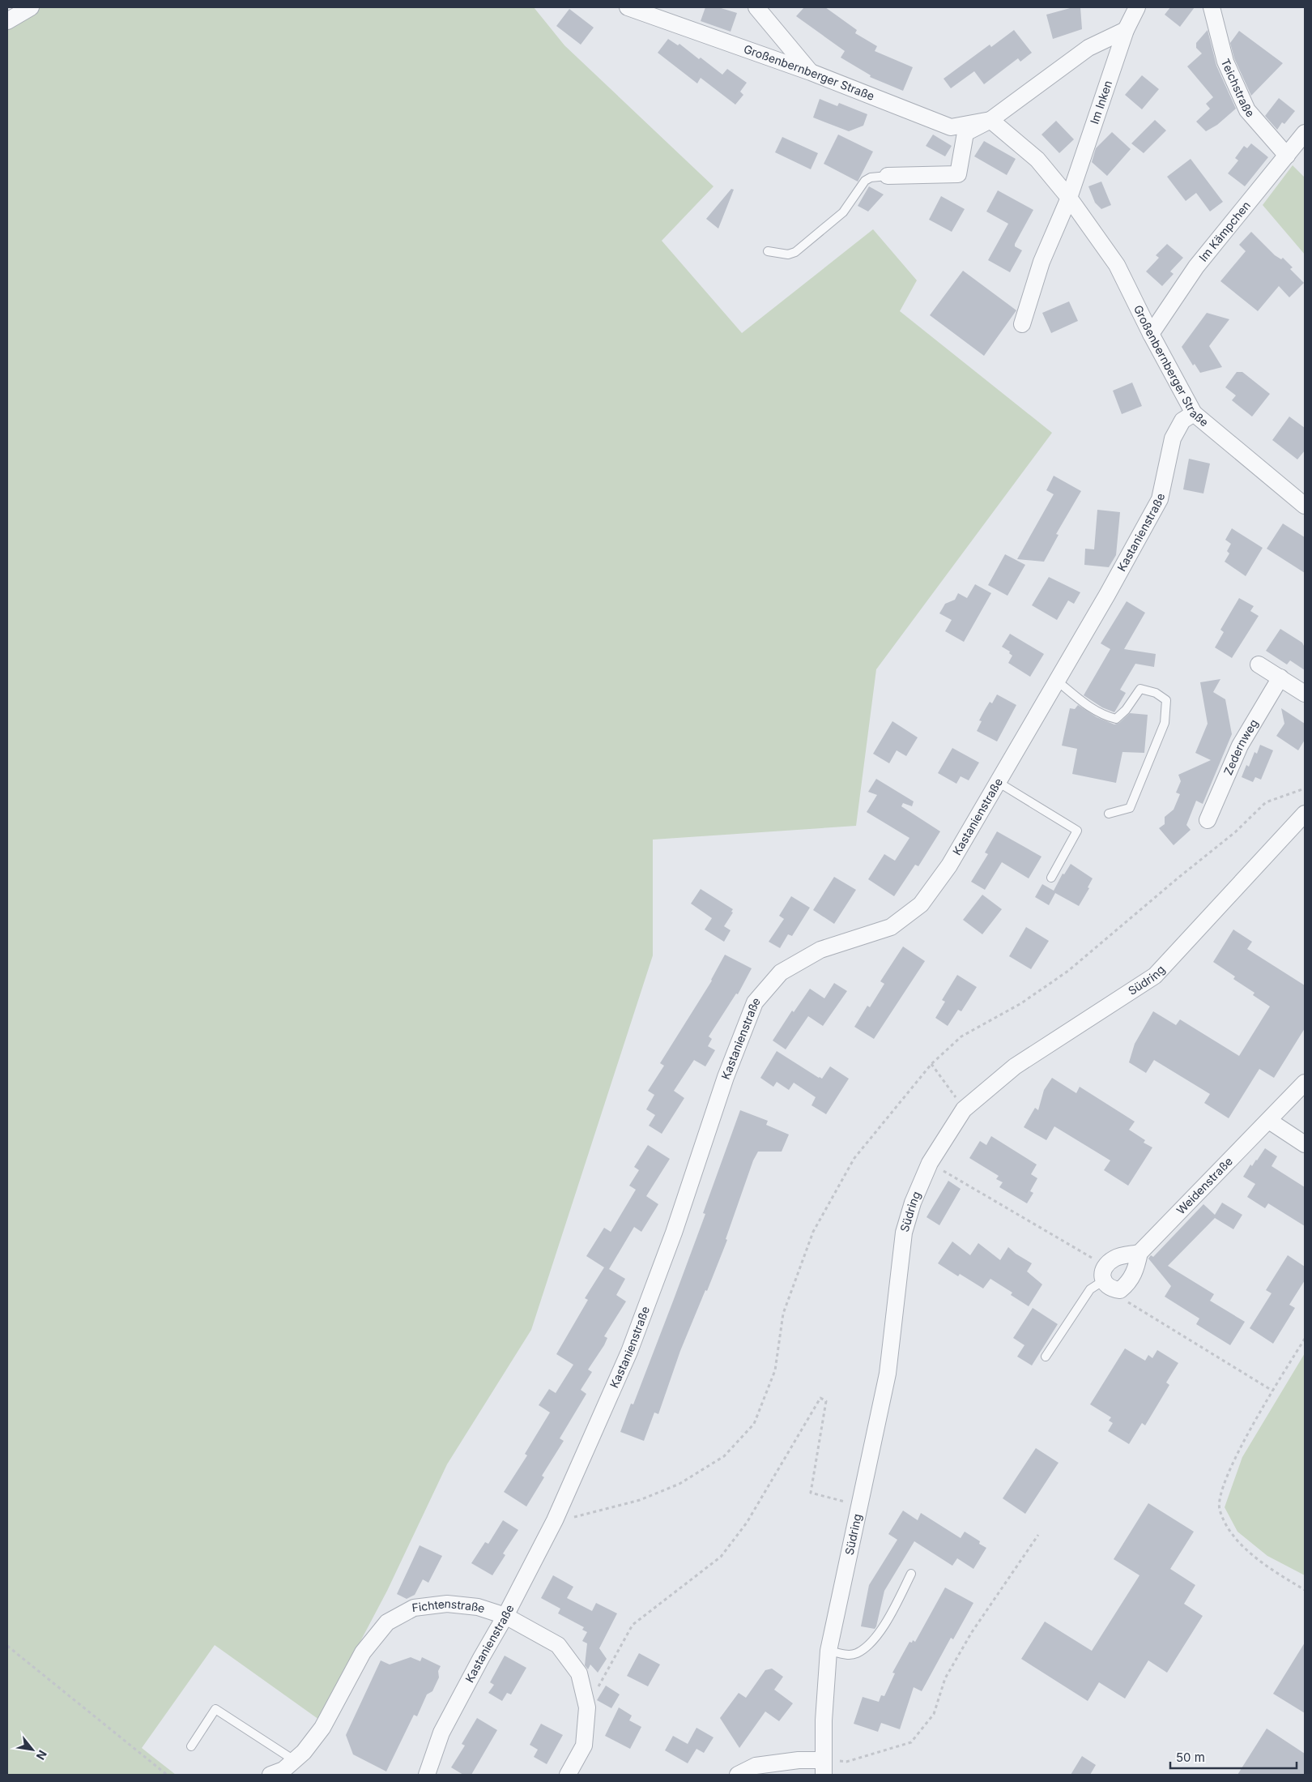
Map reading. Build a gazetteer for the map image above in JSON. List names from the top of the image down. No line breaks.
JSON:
{"streets":{"street":["Großenbernberger Straße","Teichstraße","Im Inken","Im Kämpchen","Kastanienstraße","Zedernweg","Südring","Weidenstraße","Fichtenstraße"]},"crossings":[["Großenbernberger Straße","Im Inken"],["Großenbernberger Straße","Im Kämpchen"],["Großenbernberger Straße","Kastanienstraße"],["Teichstraße","Im Kämpchen"],["Kastanienstraße","Fichtenstraße"]],"scale_bar":"50 m","north":"bottom right"}
